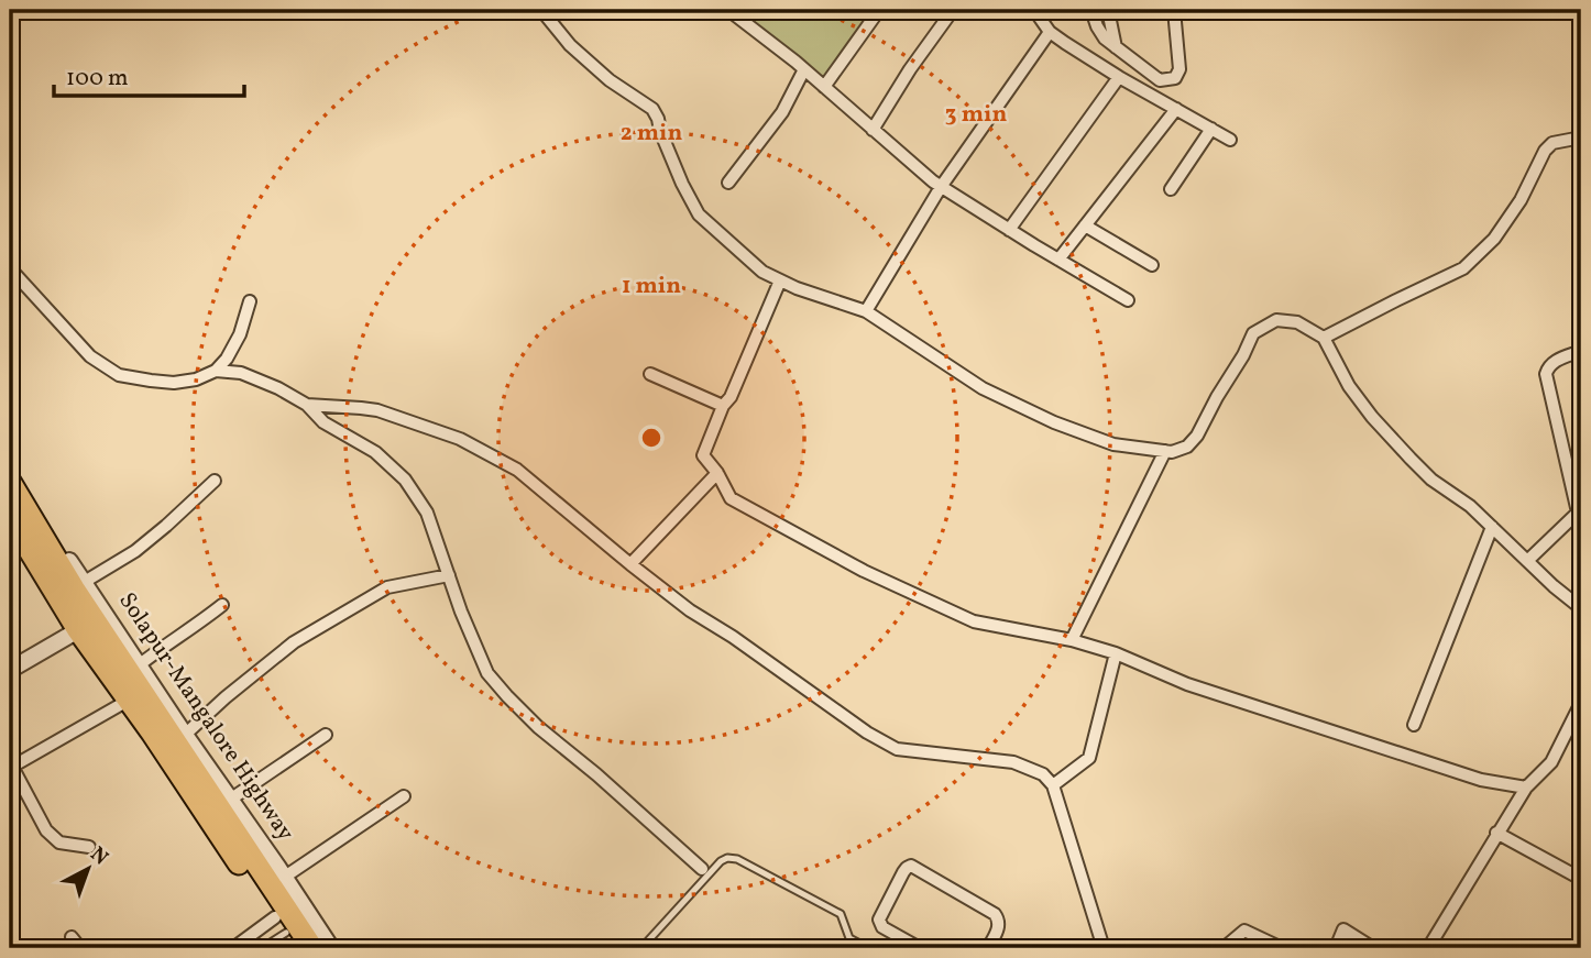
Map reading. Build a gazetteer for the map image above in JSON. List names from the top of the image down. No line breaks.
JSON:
{"streets":{"street":["Solapur-Mangalore Highway"]},"scale_bar":"100 m","north":"top right","rings":["3 min","2 min","1 min"]}
